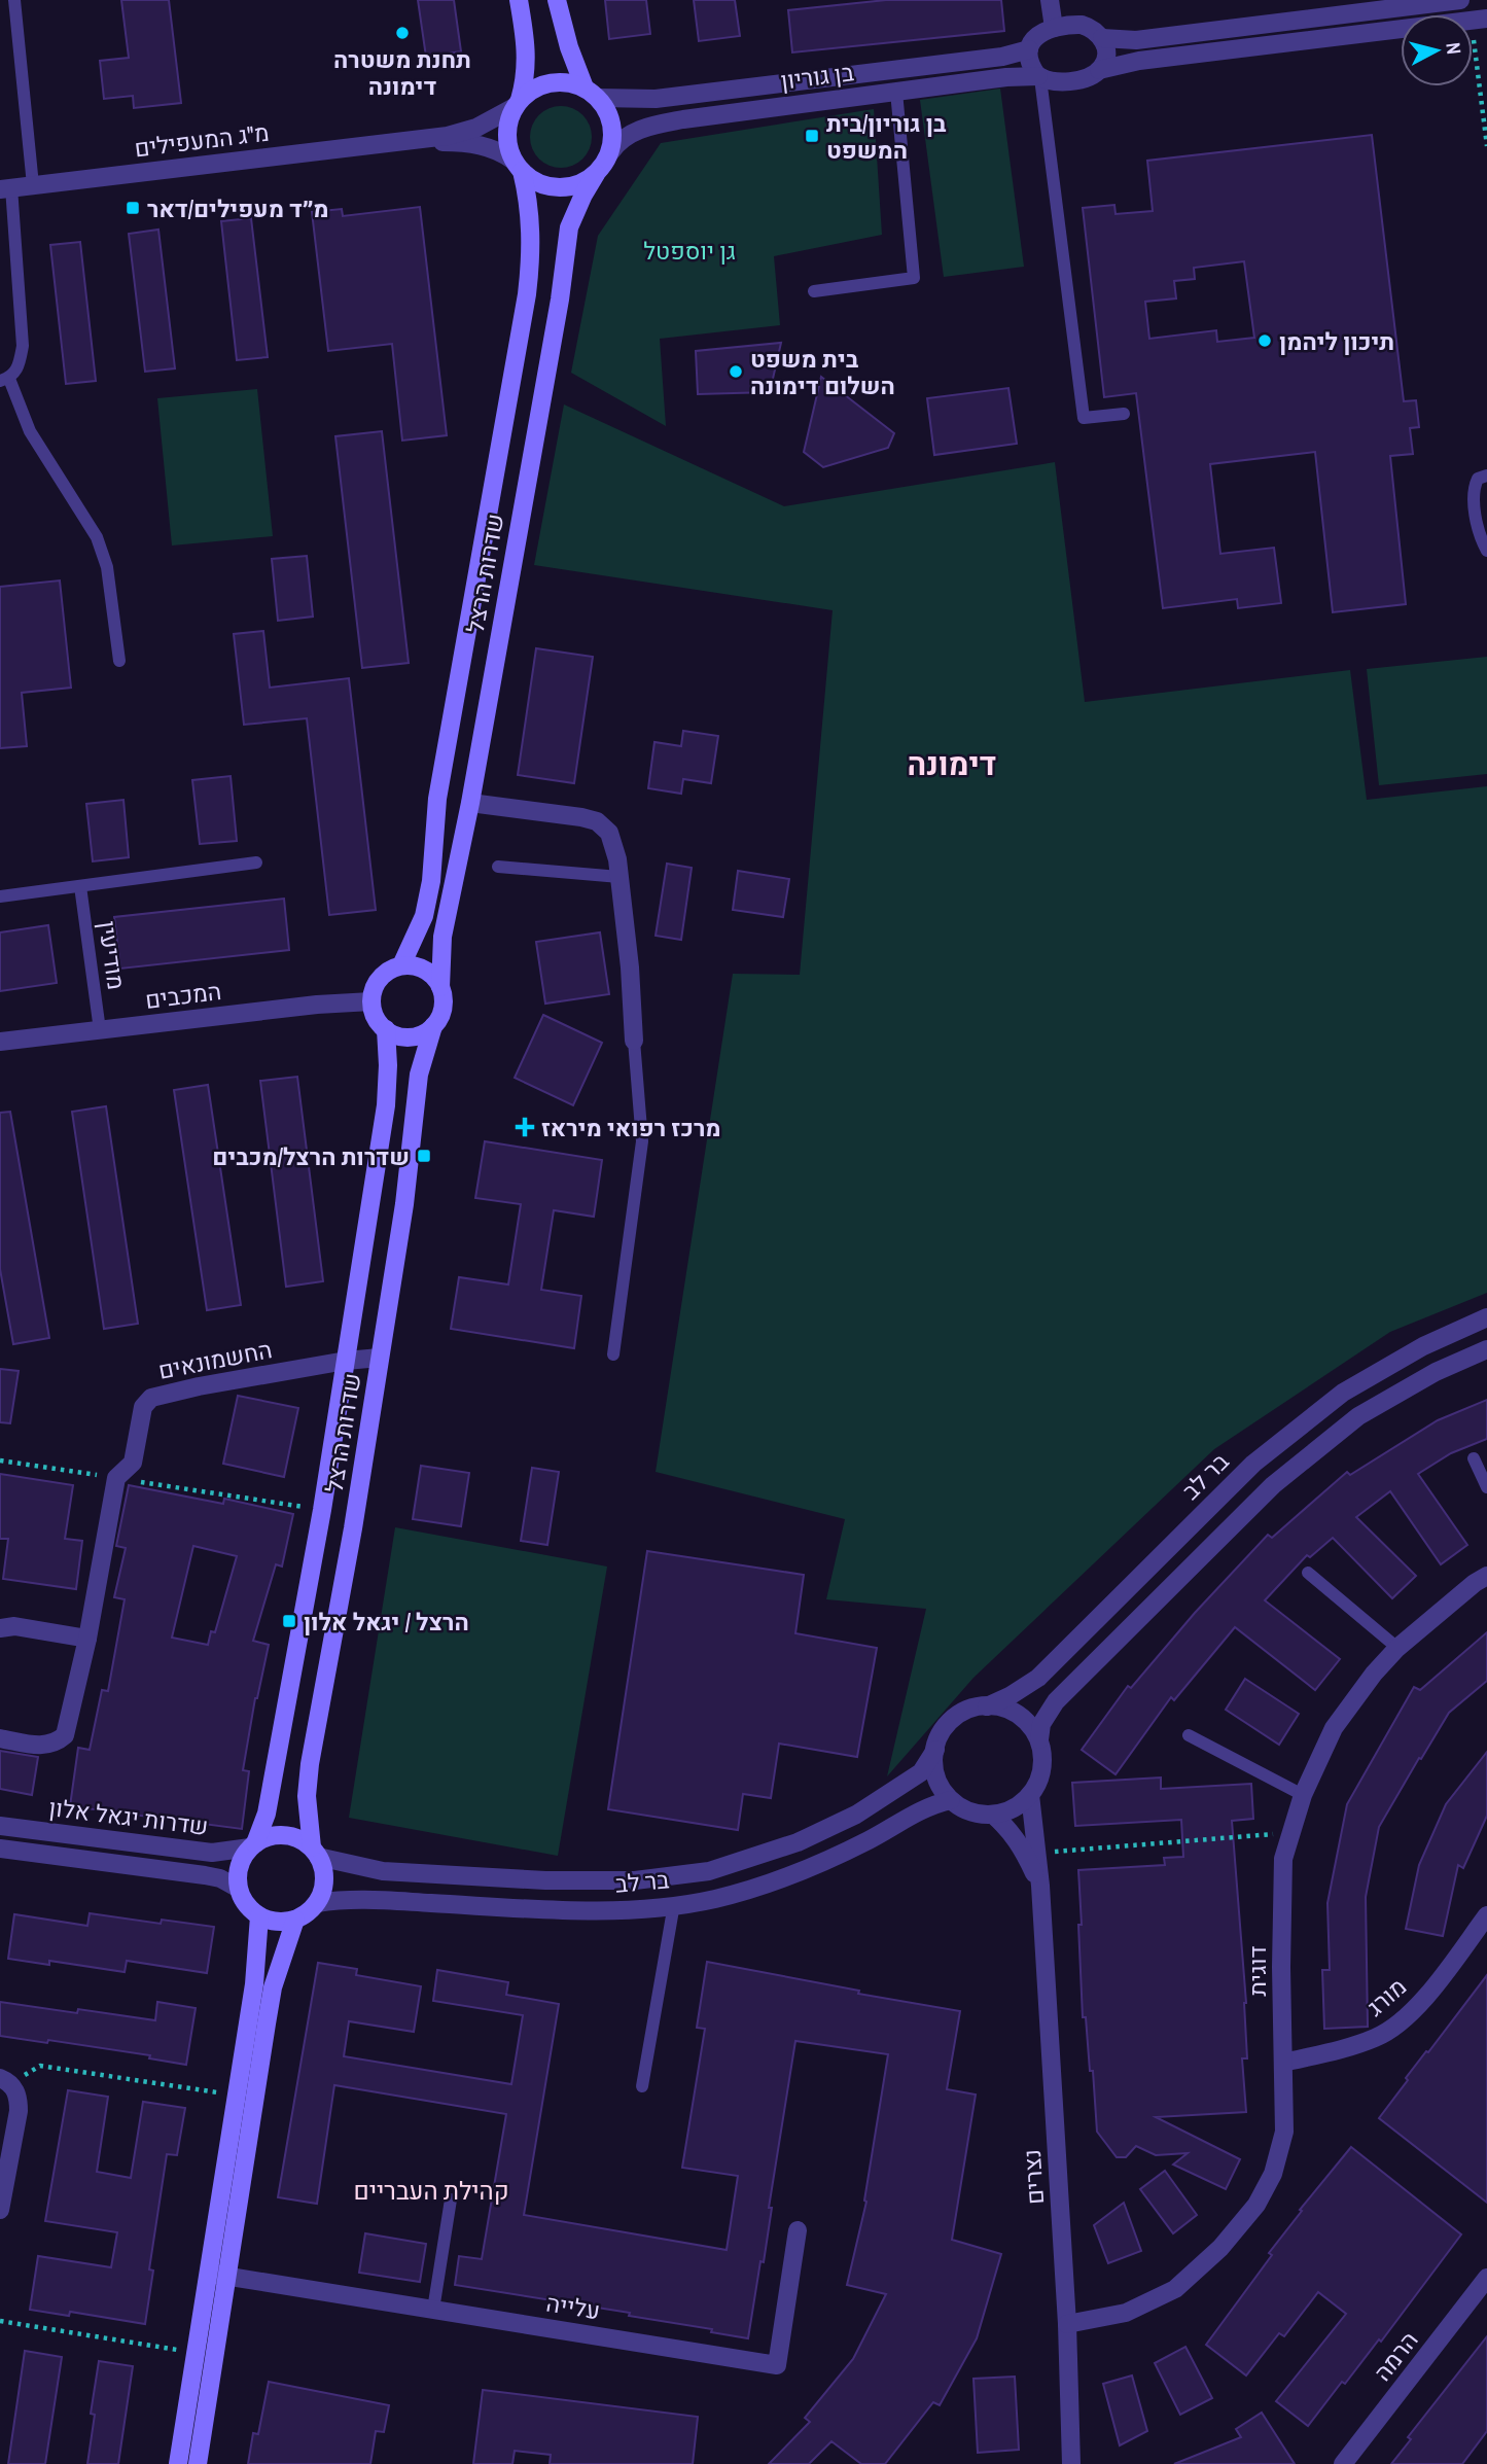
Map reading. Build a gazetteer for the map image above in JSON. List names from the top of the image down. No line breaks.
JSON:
{"streets":{"main road":["שדרות הרצל"],"street":["בן גוריון","מ\"ג המעפילים","המכבים","החשמונאים","בר לב","שדרות יגאל אלון","דוגית","מורג","נצרים","עלייה","הרמה"],"lane":["מודיעין"]},"crossings":[["בן גוריון","שדרות הרצל"],["שדרות הרצל","המכבים"],["שדרות הרצל","החשמונאים"],["שדרות הרצל","בר לב"],["שדרות הרצל","שדרות יגאל אלון"],["מודיעין","המכבים"],["בר לב","שדרות יגאל אלון"],["בר לב","נצרים"],["דוגית","מורג"],["דוגית","נצרים"]],"districts":["דימונה","קהילת העבריים"],"parks":["גן יוספטל"],"places":{"other":["תחנת משטרה דימונה","תיכון ליהמן","בית משפט השלום דימונה"],"transit":["בן גוריון/בית המשפט","מ״ד מעפילים/דאר","שדרות הרצל/מכבים","הרצל / יגאל אלון"],"health":["מרכז רפואי מיראז"]},"north":"right"}
